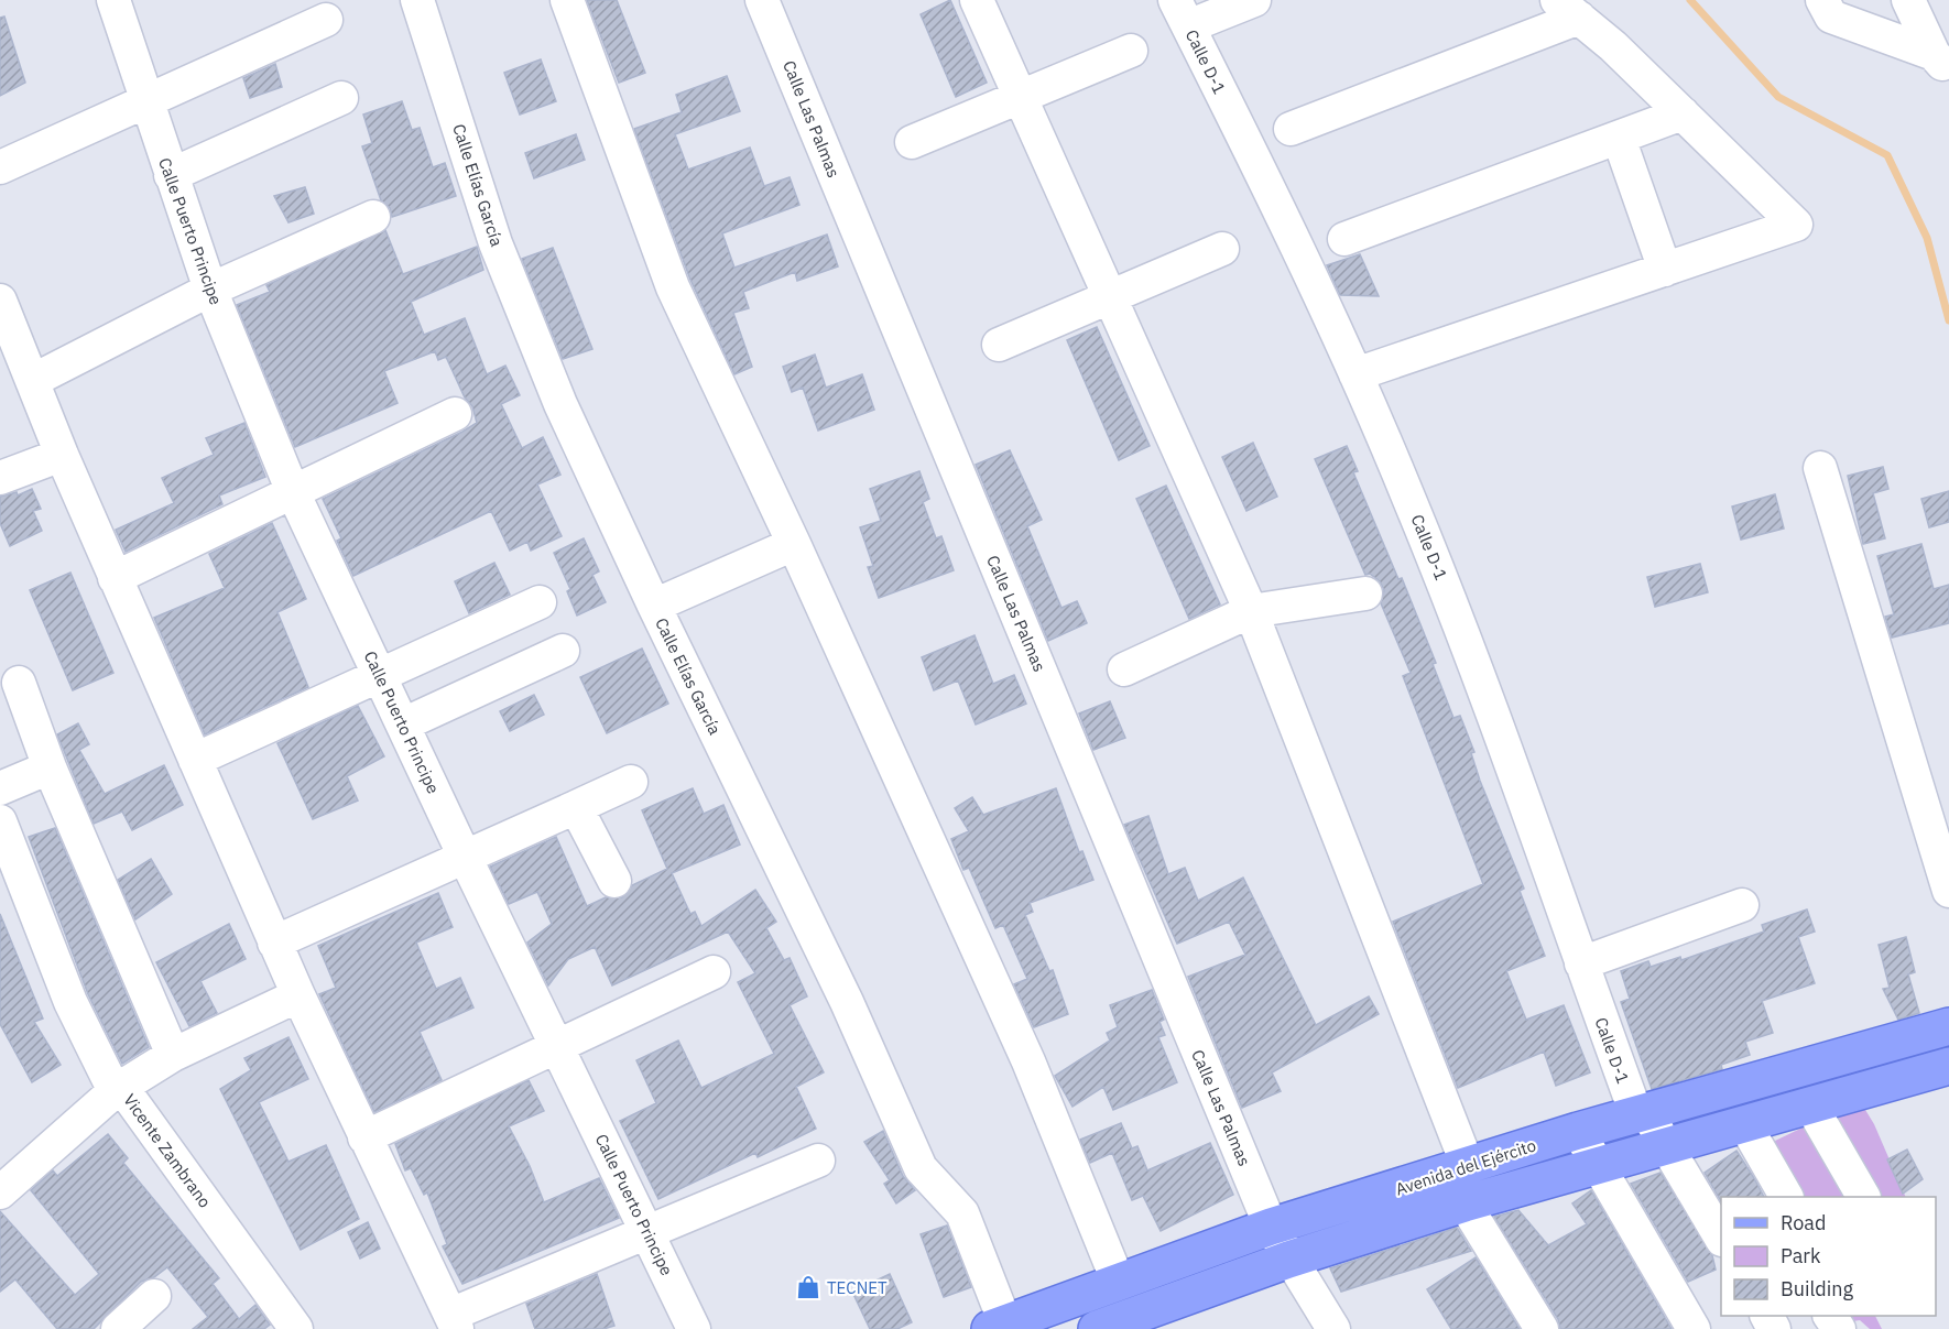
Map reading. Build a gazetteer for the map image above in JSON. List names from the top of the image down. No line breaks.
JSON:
{"streets":{"main road":["Avenida del Ejército"],"street":["Calle D-1","Calle Las Palmas","Calle Elías García","Calle Puerto Principe","Vicente Zambrano"]},"crossings":[["Calle D-1","Avenida del Ejército"],["Calle Las Palmas","Avenida del Ejército"],["Calle Elías García","Avenida del Ejército"]],"places":{"shop":["TECNET"]},"legend":["Road","Park","Building"]}
